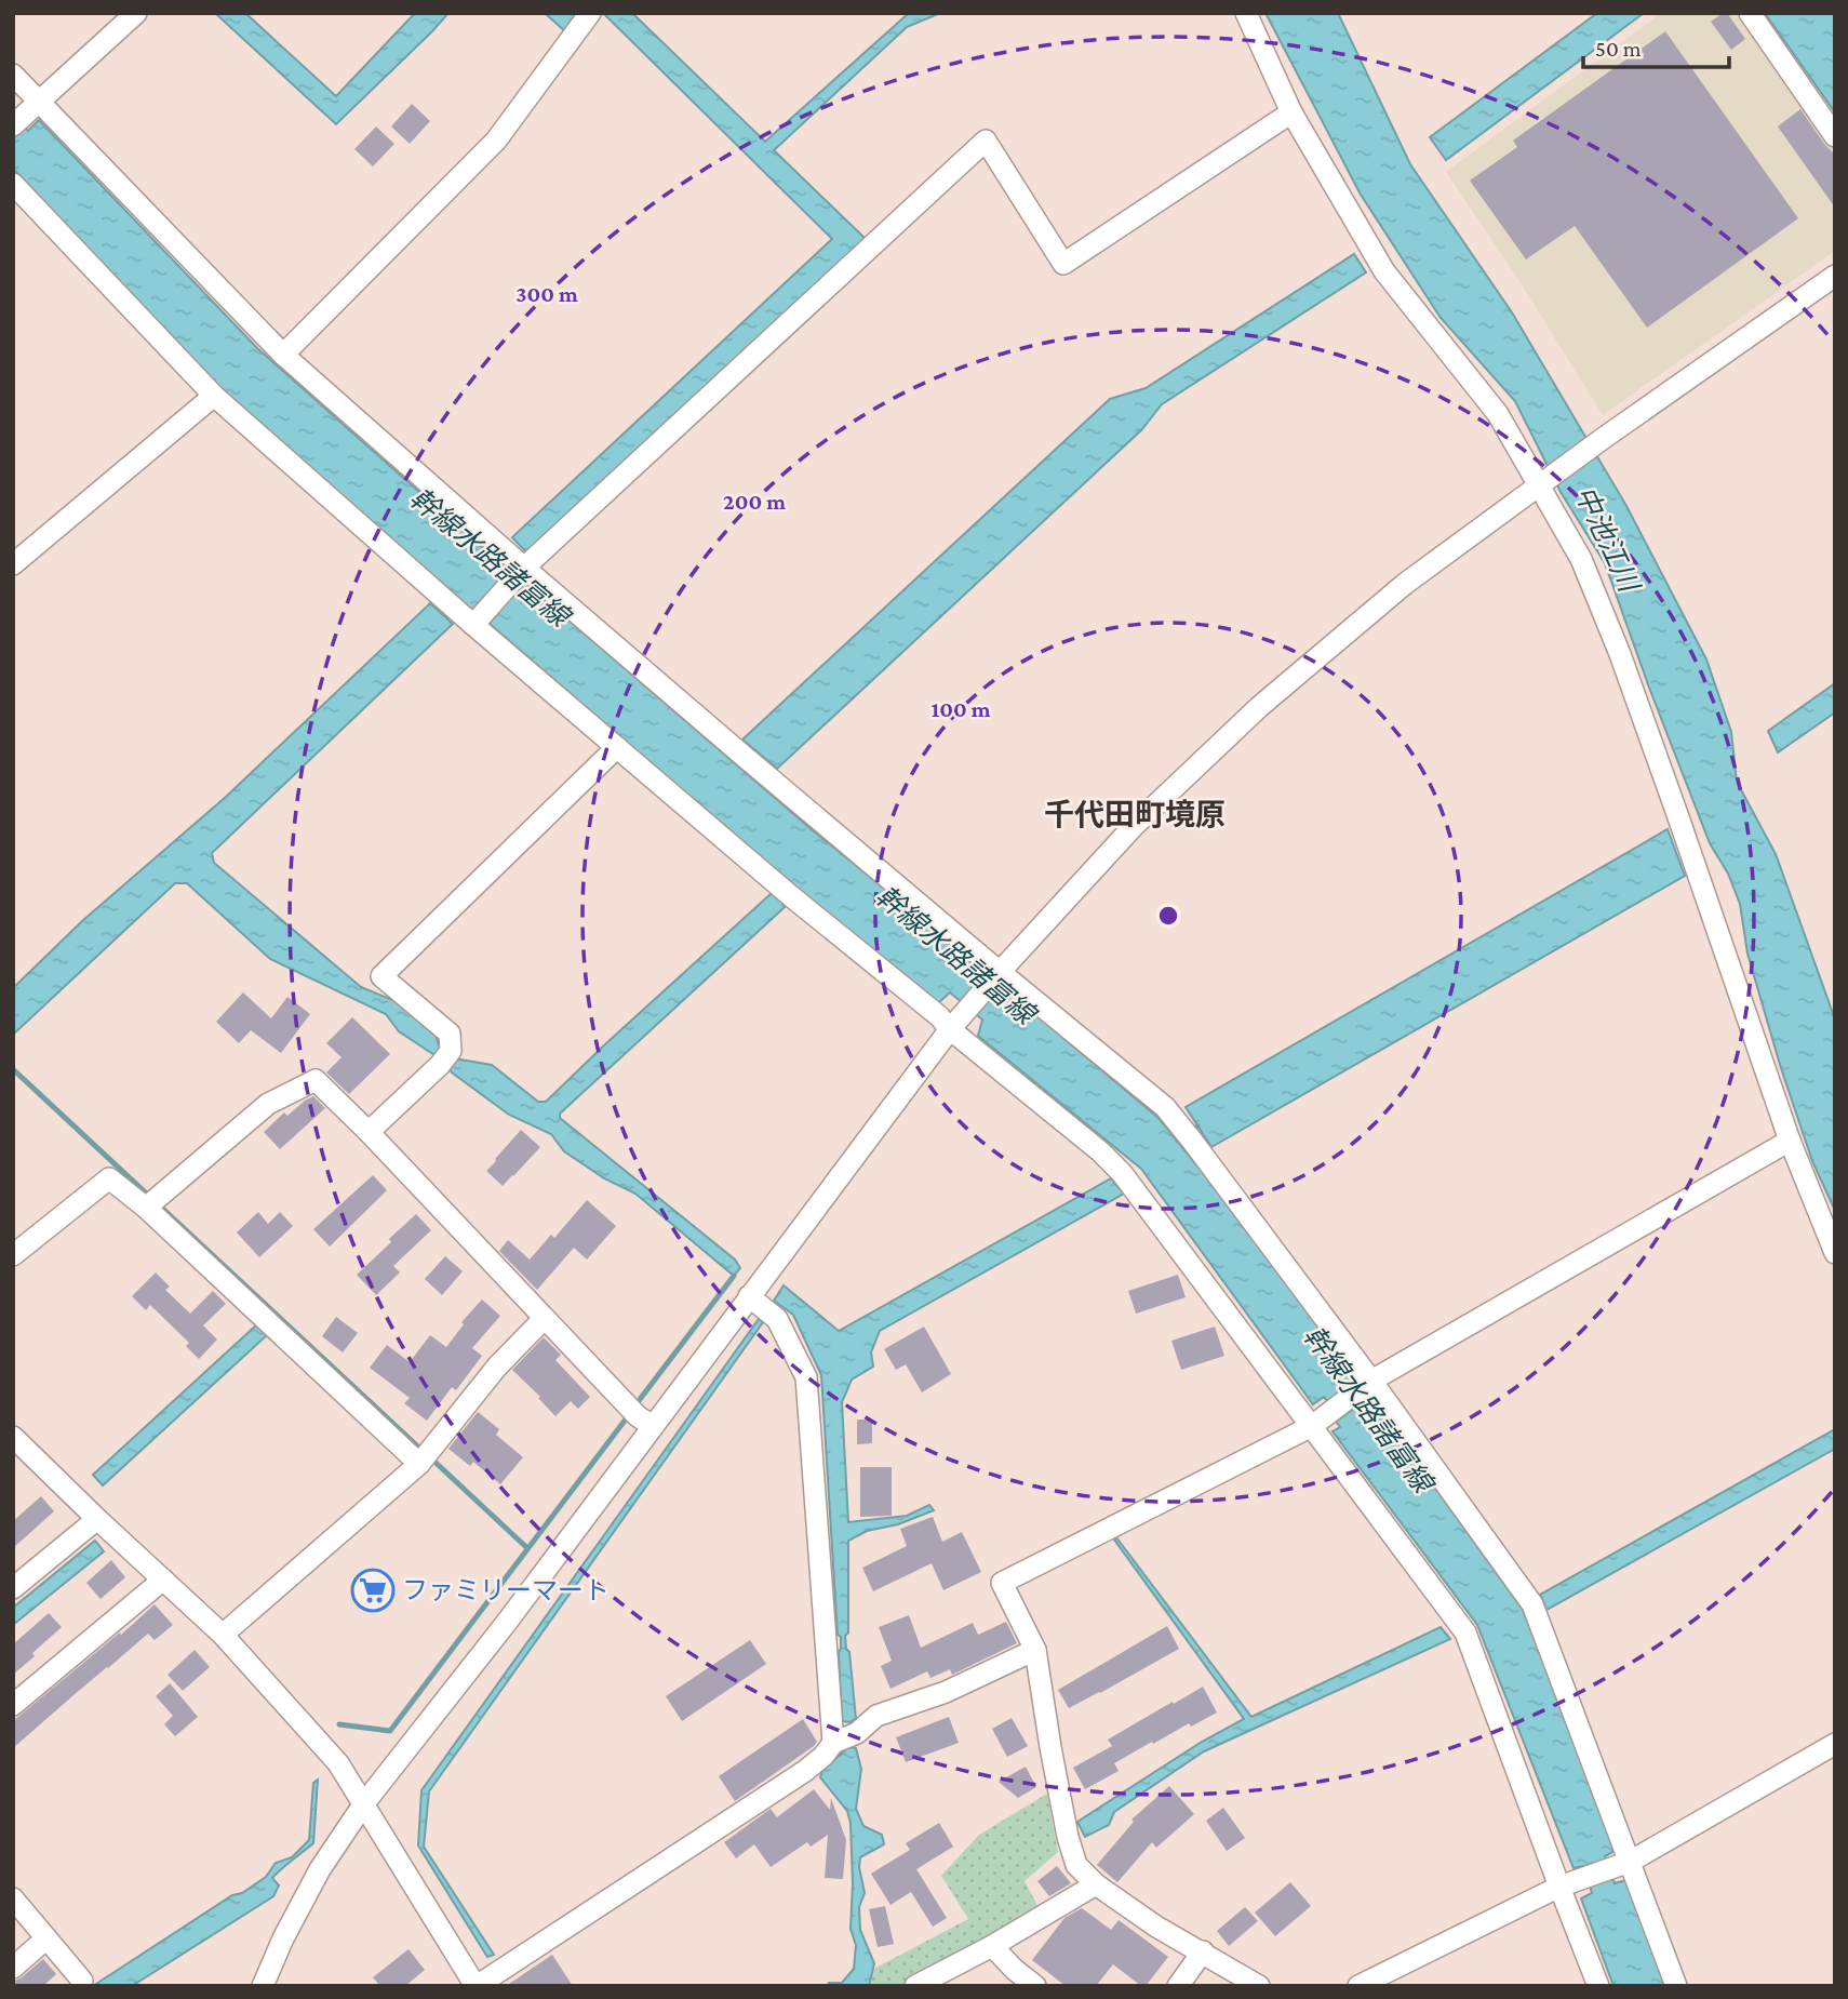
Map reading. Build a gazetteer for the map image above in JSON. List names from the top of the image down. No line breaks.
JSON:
{"districts":["千代田町境原"],"water":["中池江川","幹線水路諸富線"],"places":{"supermarket":["ファミリーマート"]},"scale_bar":"50 m","rings":["300 m","200 m","100 m"]}
